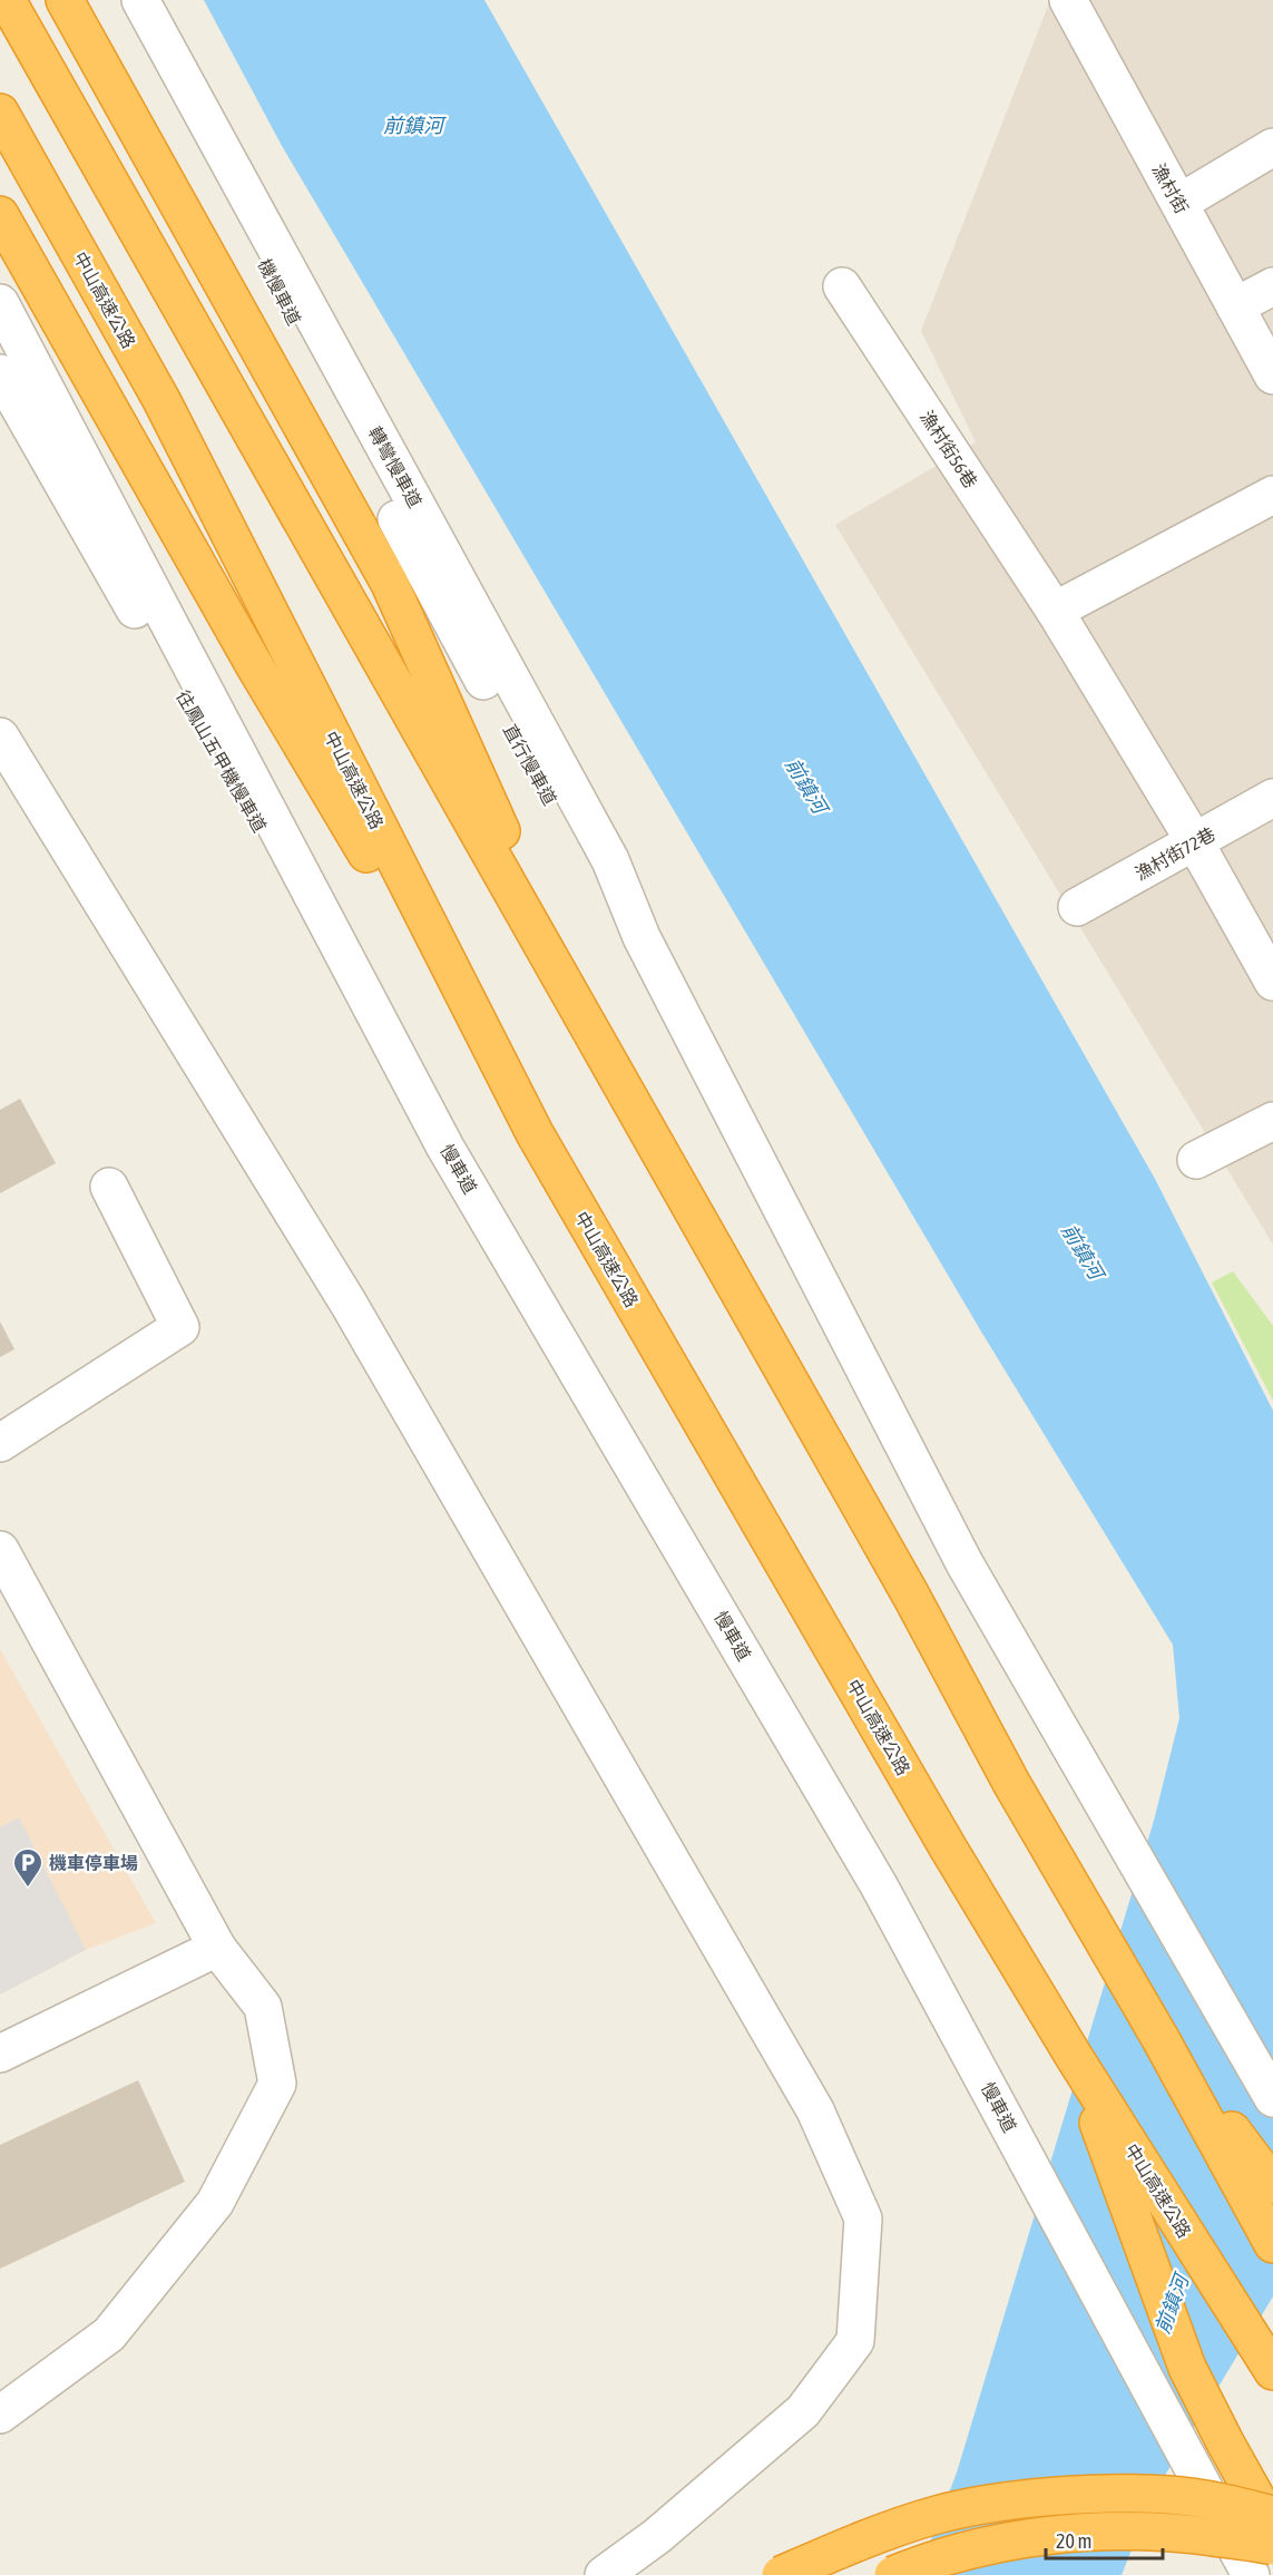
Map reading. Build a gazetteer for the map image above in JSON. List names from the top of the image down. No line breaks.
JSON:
{"streets":{"highway":["中山高速公路"],"street":["漁村街","機慢車道","漁村街56巷","轉彎慢車道","往鳳山五甲機慢車道","直行慢車道","漁村街72巷","慢車道"]},"crossings":[["機慢車道","直行慢車道"],["漁村街56巷","漁村街72巷"],["轉彎慢車道","直行慢車道"],["往鳳山五甲機慢車道","慢車道"]],"water":["前鎮河"],"places":{"parking":["機車停車場"]},"scale_bar":"20 m"}
